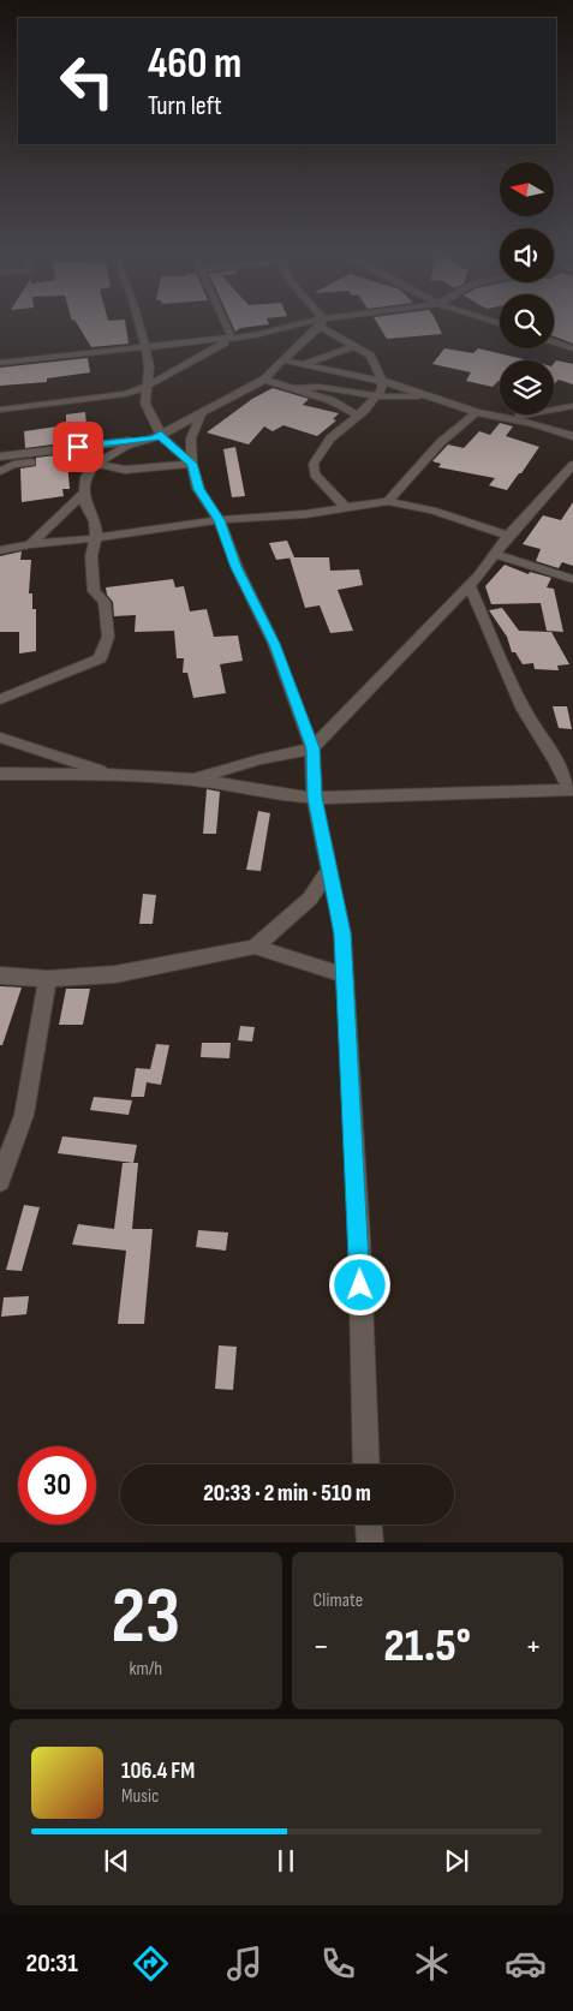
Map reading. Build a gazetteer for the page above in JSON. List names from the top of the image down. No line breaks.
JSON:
{"north":"left","page":{"turn":["460 m","Turn left"],"limit":"30","trip":"20:33 · 2 min · 510 m","tile":[["23","km/h"],"Climate"],"heat":["−","21.5°","+"],"song":["106.4 FM","Music"],"tabs":"20:31"}}
